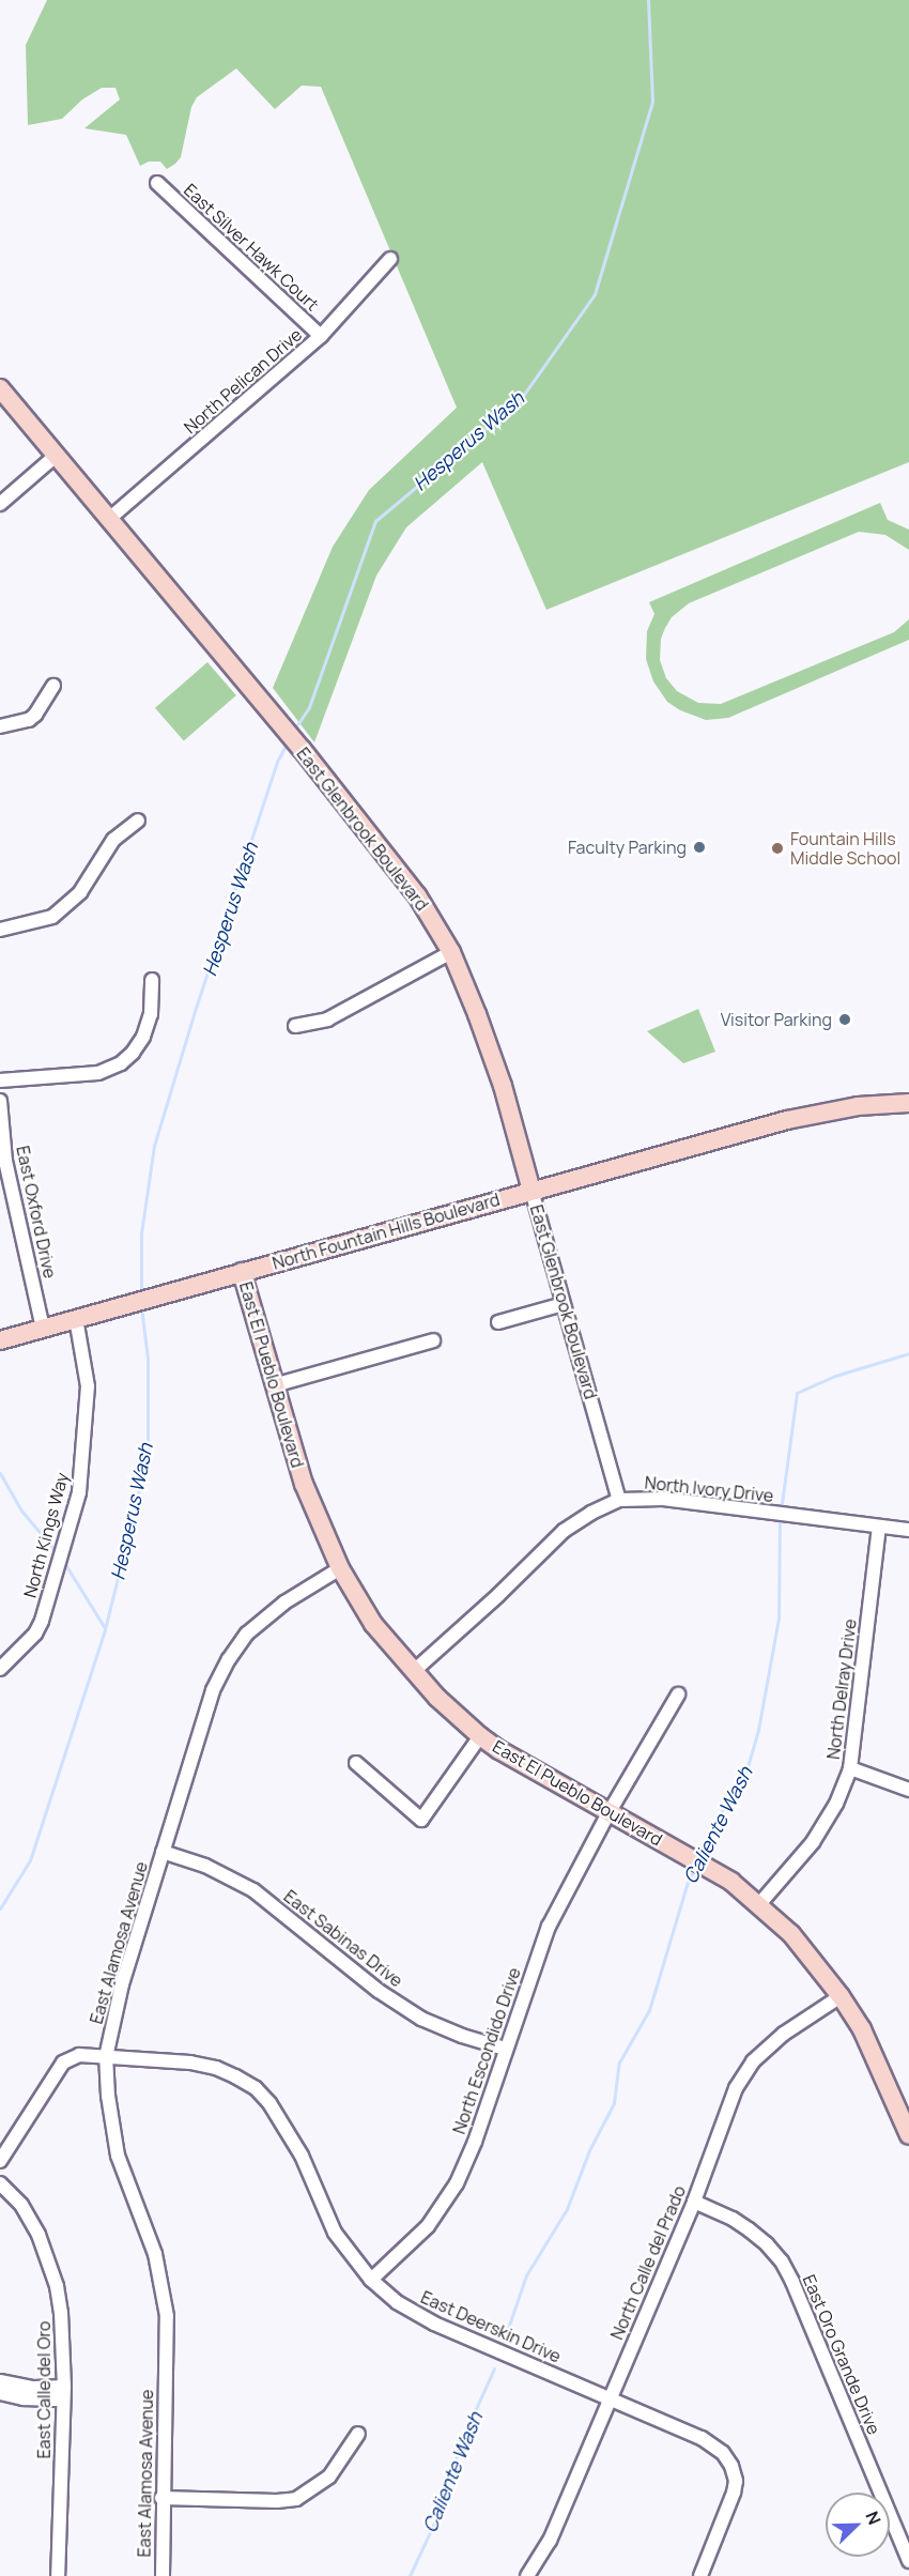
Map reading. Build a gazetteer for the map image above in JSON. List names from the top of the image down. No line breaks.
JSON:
{"streets":{"street":["East Silver Hawk Court","North Pelican Drive","East Glenbrook Boulevard","East Oxford Drive","North Fountain Hills Boulevard","East El Pueblo Boulevard","North Ivory Drive","North Kings Way","North Delray Drive","East Sabinas Drive","East Alamosa Avenue","North Escondido Drive","North Calle del Prado","East Deerskin Drive","East Oro Grande Drive","East Calle del Oro"]},"crossings":[["East Silver Hawk Court","North Pelican Drive"],["North Pelican Drive","East Glenbrook Boulevard"],["East Glenbrook Boulevard","North Fountain Hills Boulevard"],["East Glenbrook Boulevard","North Ivory Drive"],["East Oxford Drive","North Fountain Hills Boulevard"],["North Fountain Hills Boulevard","East El Pueblo Boulevard"],["North Fountain Hills Boulevard","North Kings Way"],["East El Pueblo Boulevard","North Ivory Drive"],["East El Pueblo Boulevard","North Delray Drive"],["East El Pueblo Boulevard","East Alamosa Avenue"],["East El Pueblo Boulevard","North Escondido Drive"],["East El Pueblo Boulevard","North Calle del Prado"],["North Ivory Drive","North Delray Drive"],["East Sabinas Drive","East Alamosa Avenue"],["East Sabinas Drive","North Escondido Drive"],["East Alamosa Avenue","East Deerskin Drive"],["North Escondido Drive","East Deerskin Drive"],["North Calle del Prado","East Deerskin Drive"],["North Calle del Prado","East Oro Grande Drive"]],"water":["Hesperus Wash","Caliente Wash"],"places":["Faculty Parking","Fountain Hills Middle School","Visitor Parking"],"north":"top right"}
